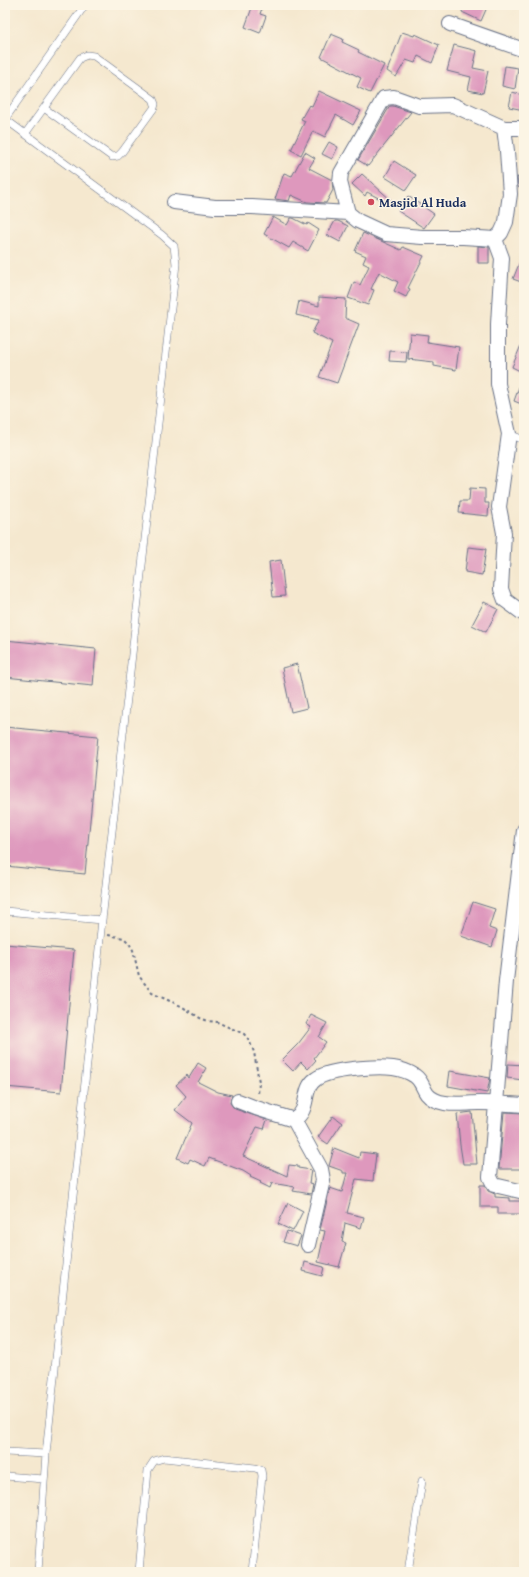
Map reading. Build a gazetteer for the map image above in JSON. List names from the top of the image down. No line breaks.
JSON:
{"places":["Masjid Al Huda"]}
